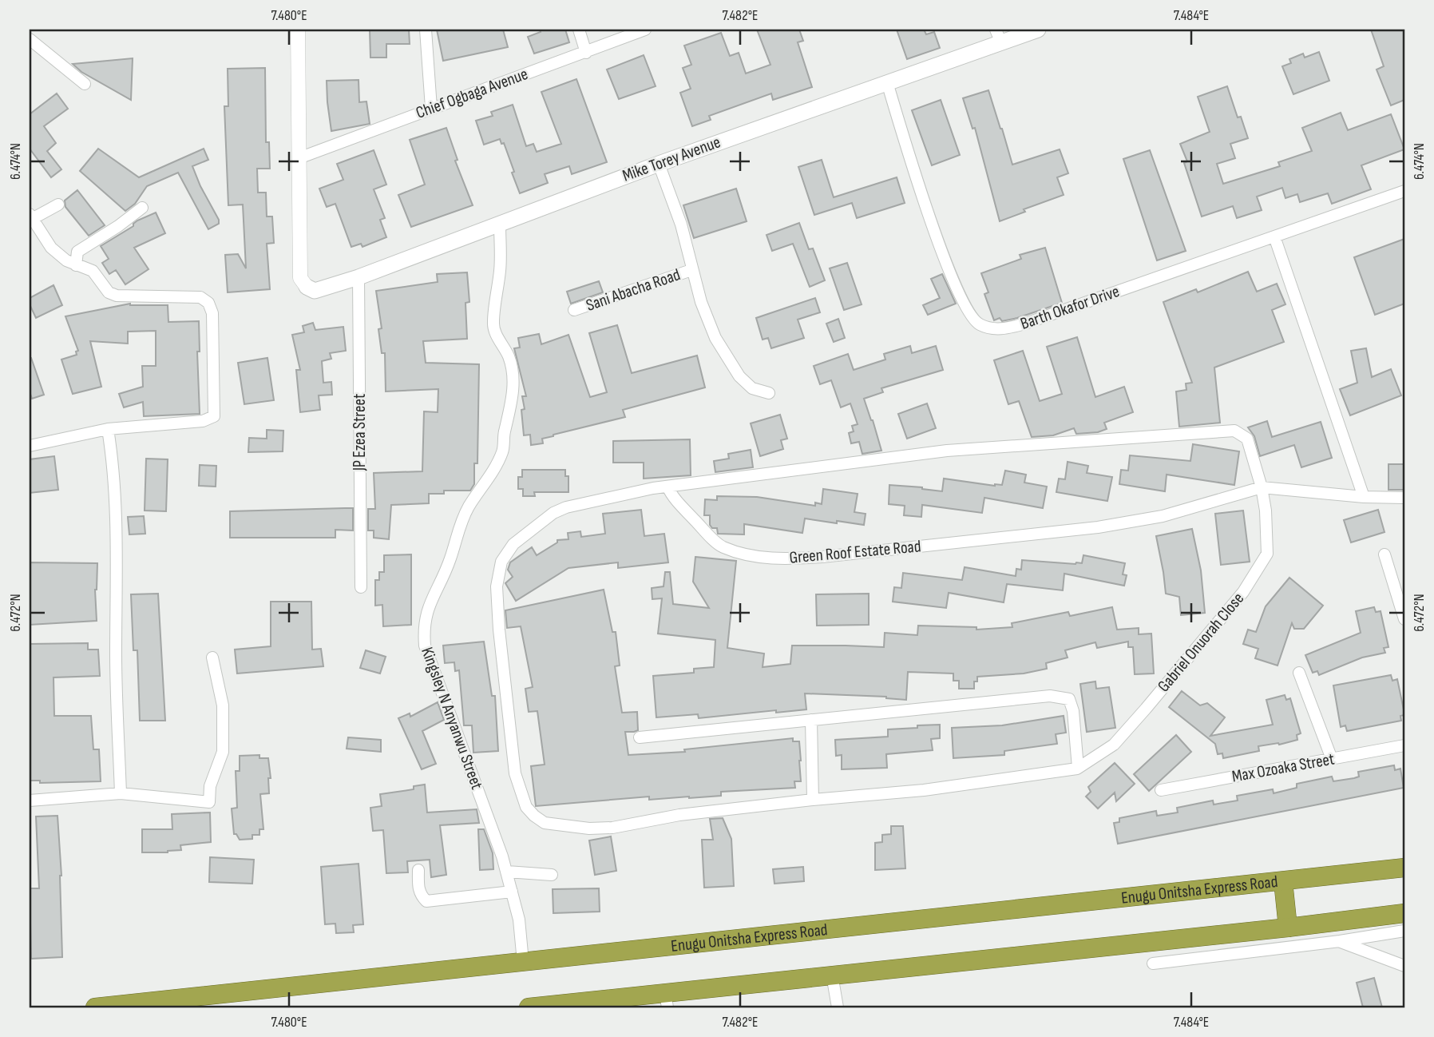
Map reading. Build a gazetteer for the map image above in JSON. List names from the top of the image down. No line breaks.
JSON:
{"streets":{"highway":["Enugu Onitsha Express Road"],"main road":["Mike Torey Avenue"],"street":["Chief Ogbaga Avenue","Sani Abacha Road","Barth Okafor Drive","JP Ezea Street","Green Roof Estate Road","Gabriel Onuorah Close","Kingsley N Anyanwu Street","Max Ozoaka Street"]},"crossings":[["Mike Torey Avenue","Barth Okafor Drive"],["Mike Torey Avenue","JP Ezea Street"],["Mike Torey Avenue","Kingsley N Anyanwu Street"],["Green Roof Estate Road","Gabriel Onuorah Close"],["Kingsley N Anyanwu Street","Enugu Onitsha Express Road"]],"coordinates":["7.480°E","7.482°E","7.484°E","6.474°N","6.472°N"]}
